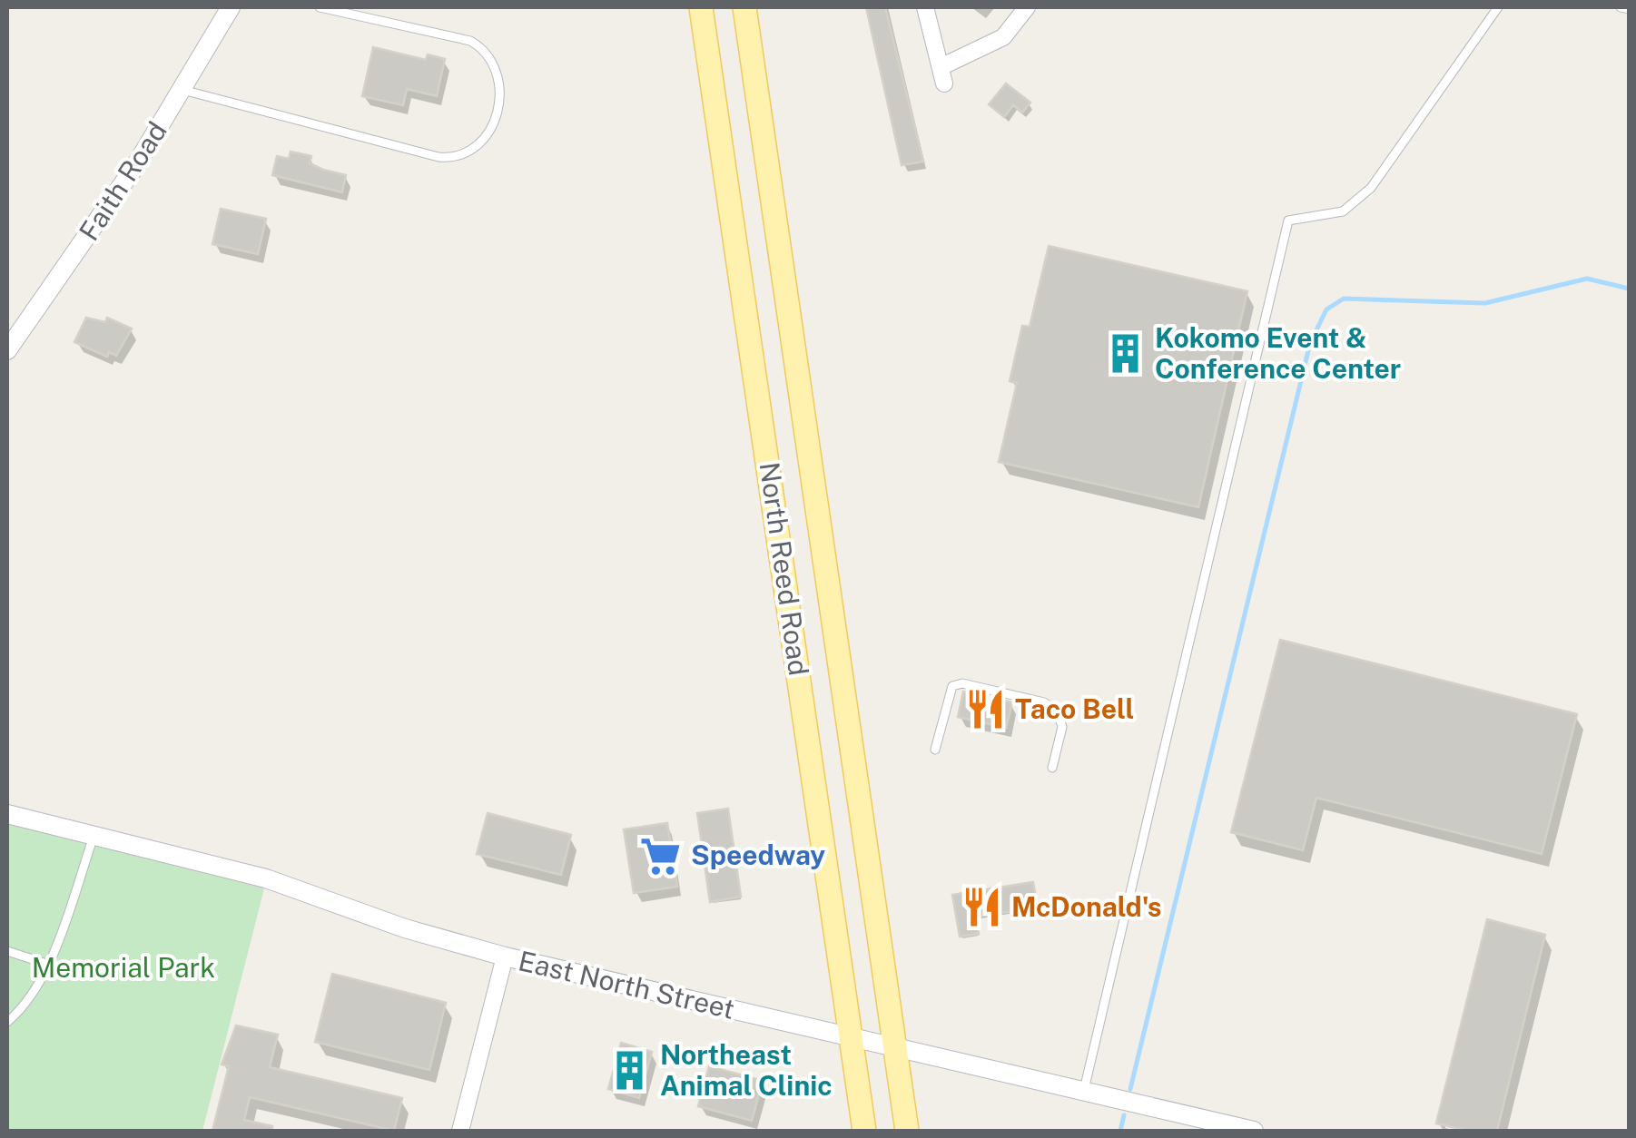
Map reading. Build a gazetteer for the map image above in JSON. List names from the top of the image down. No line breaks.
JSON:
{"streets":{"main road":["North Reed Road"],"street":["Faith Road","East North Street"]},"crossings":[["North Reed Road","East North Street"]],"parks":["Memorial Park"],"places":{"building":["Kokomo Event & Conference Center","Northeast Animal Clinic"],"restaurant":["Taco Bell","McDonald's"],"supermarket":["Speedway"]}}
